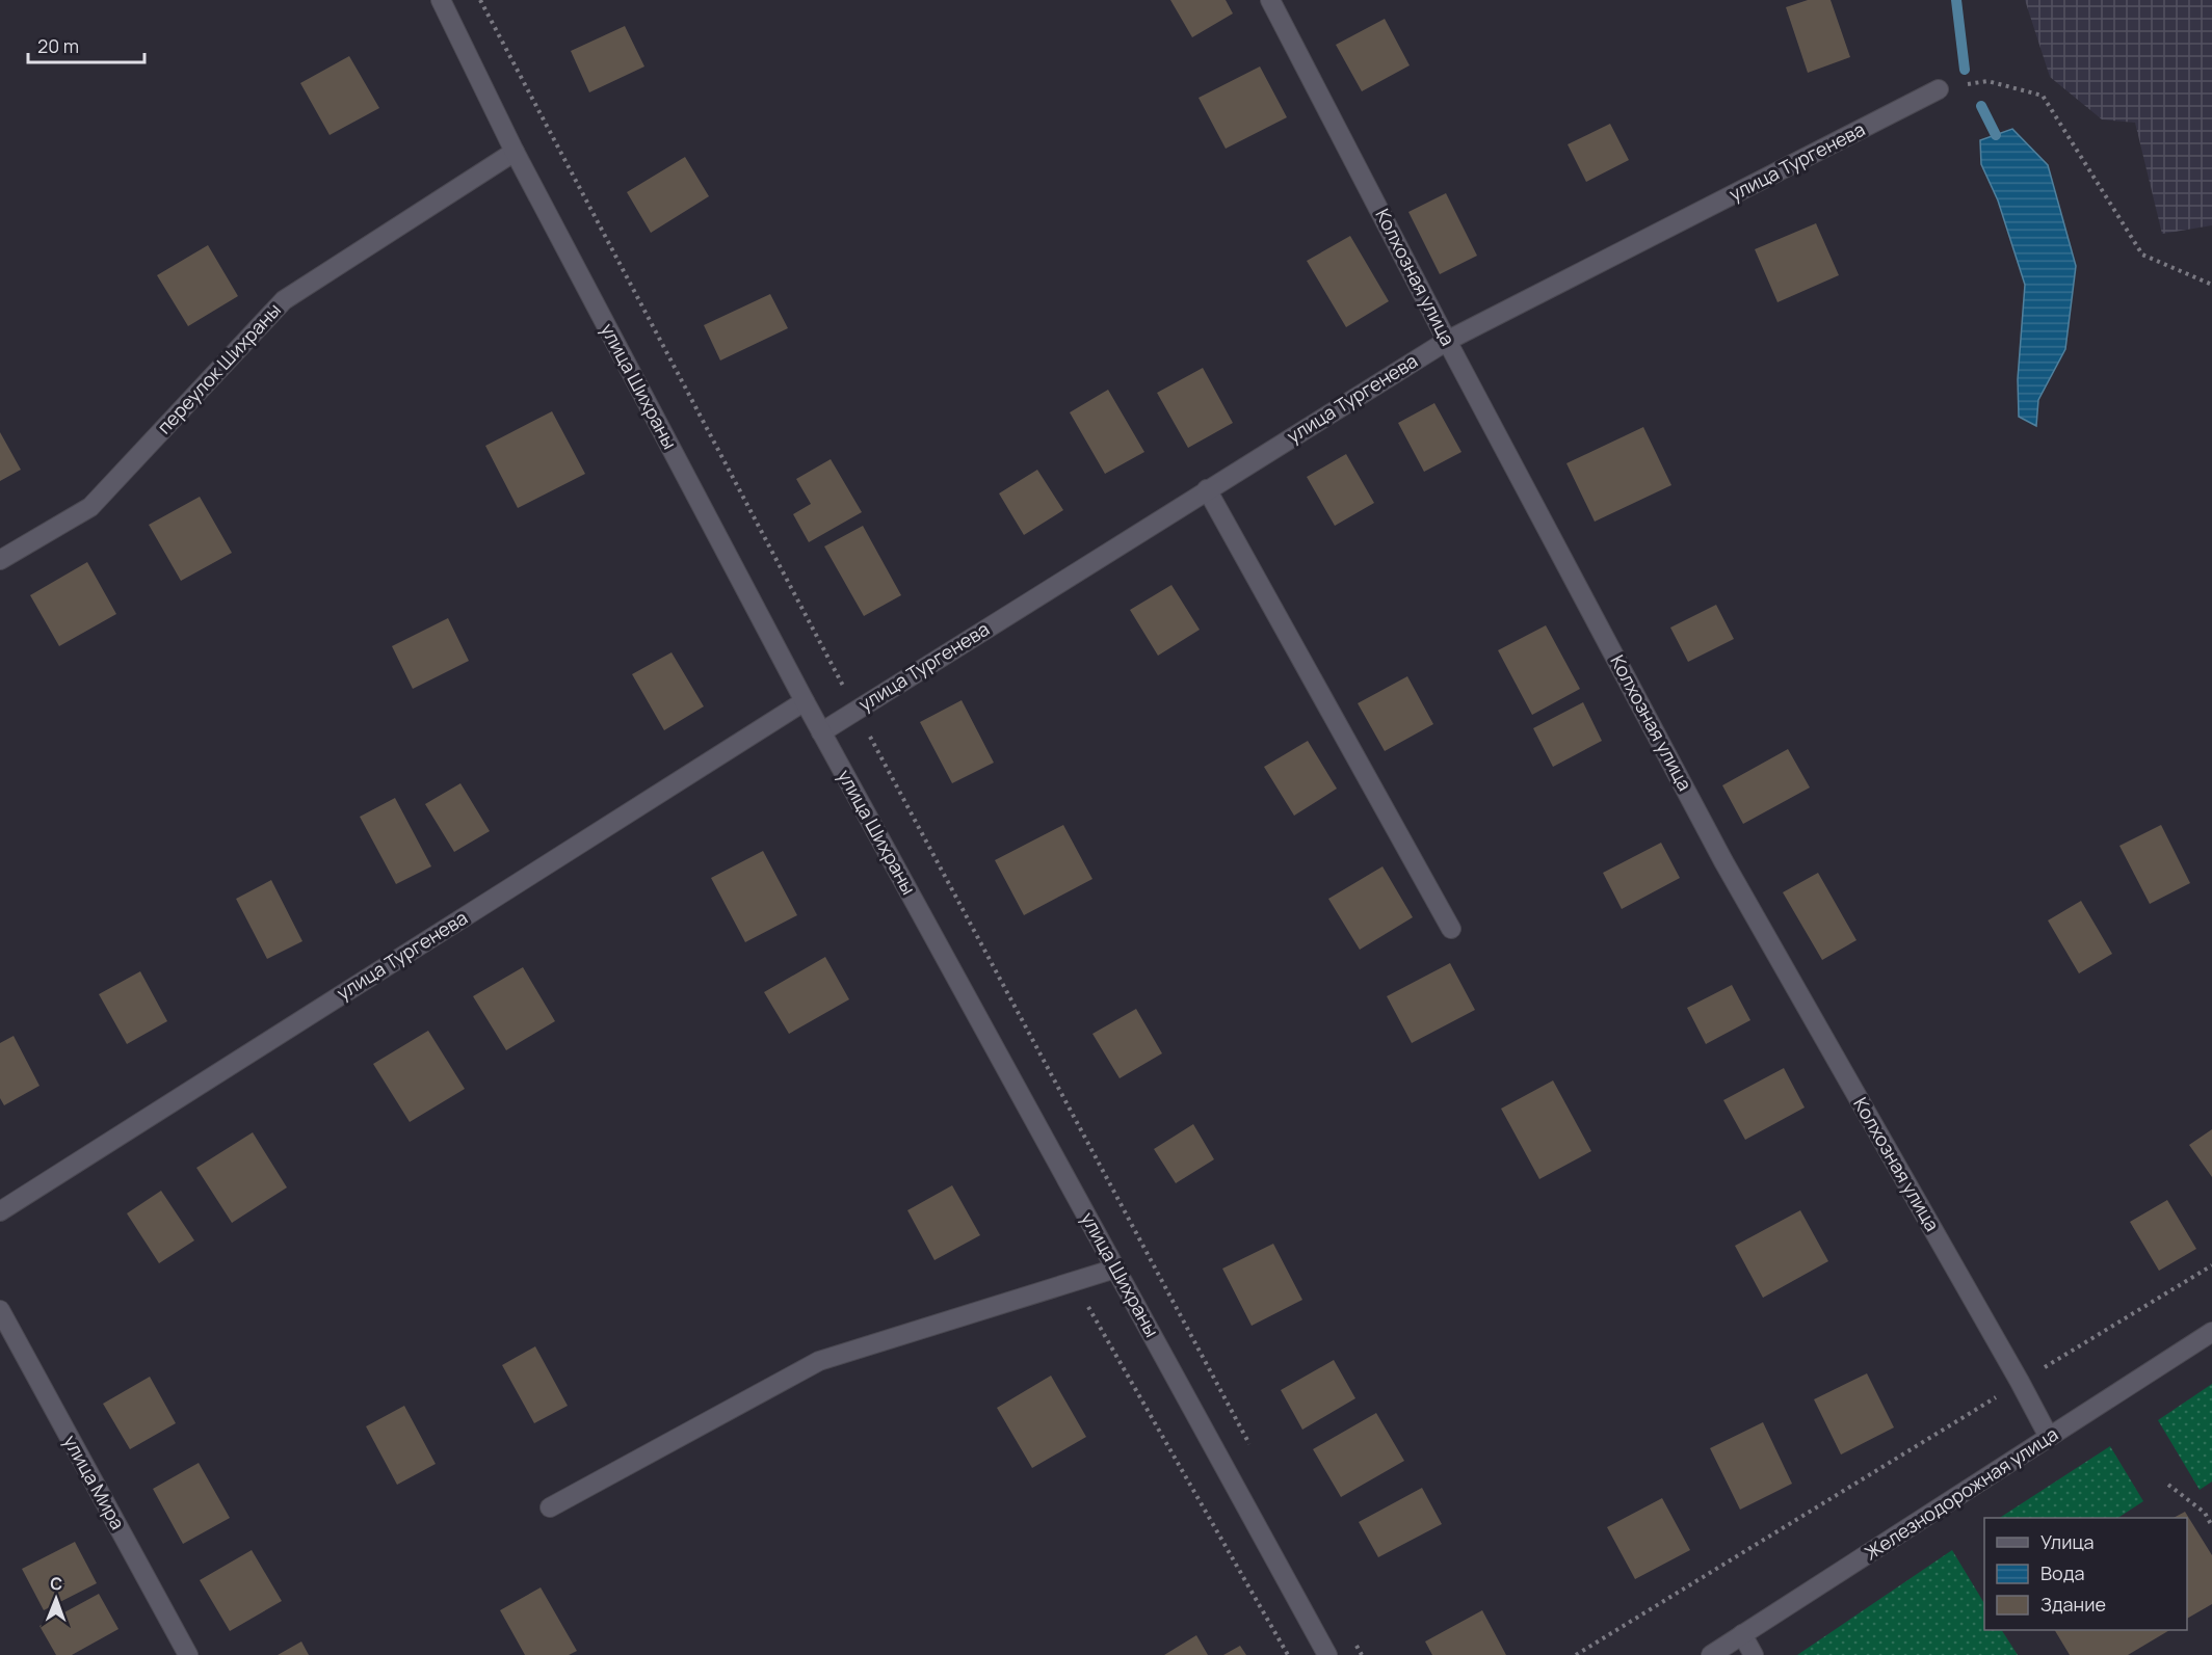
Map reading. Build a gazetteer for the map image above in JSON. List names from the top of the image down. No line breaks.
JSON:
{"streets":{"street":["улица Тургенева","Колхозная улица","переулок Шихраны","улица Шихраны","улица Мира","Железнодорожная улица"]},"crossings":[["улица Тургенева","Колхозная улица"],["улица Тургенева","улица Шихраны"],["Колхозная улица","Железнодорожная улица"],["переулок Шихраны","улица Шихраны"]],"legend":["Улица","Вода","Здание"],"scale_bar":"20 m","north":"top"}
